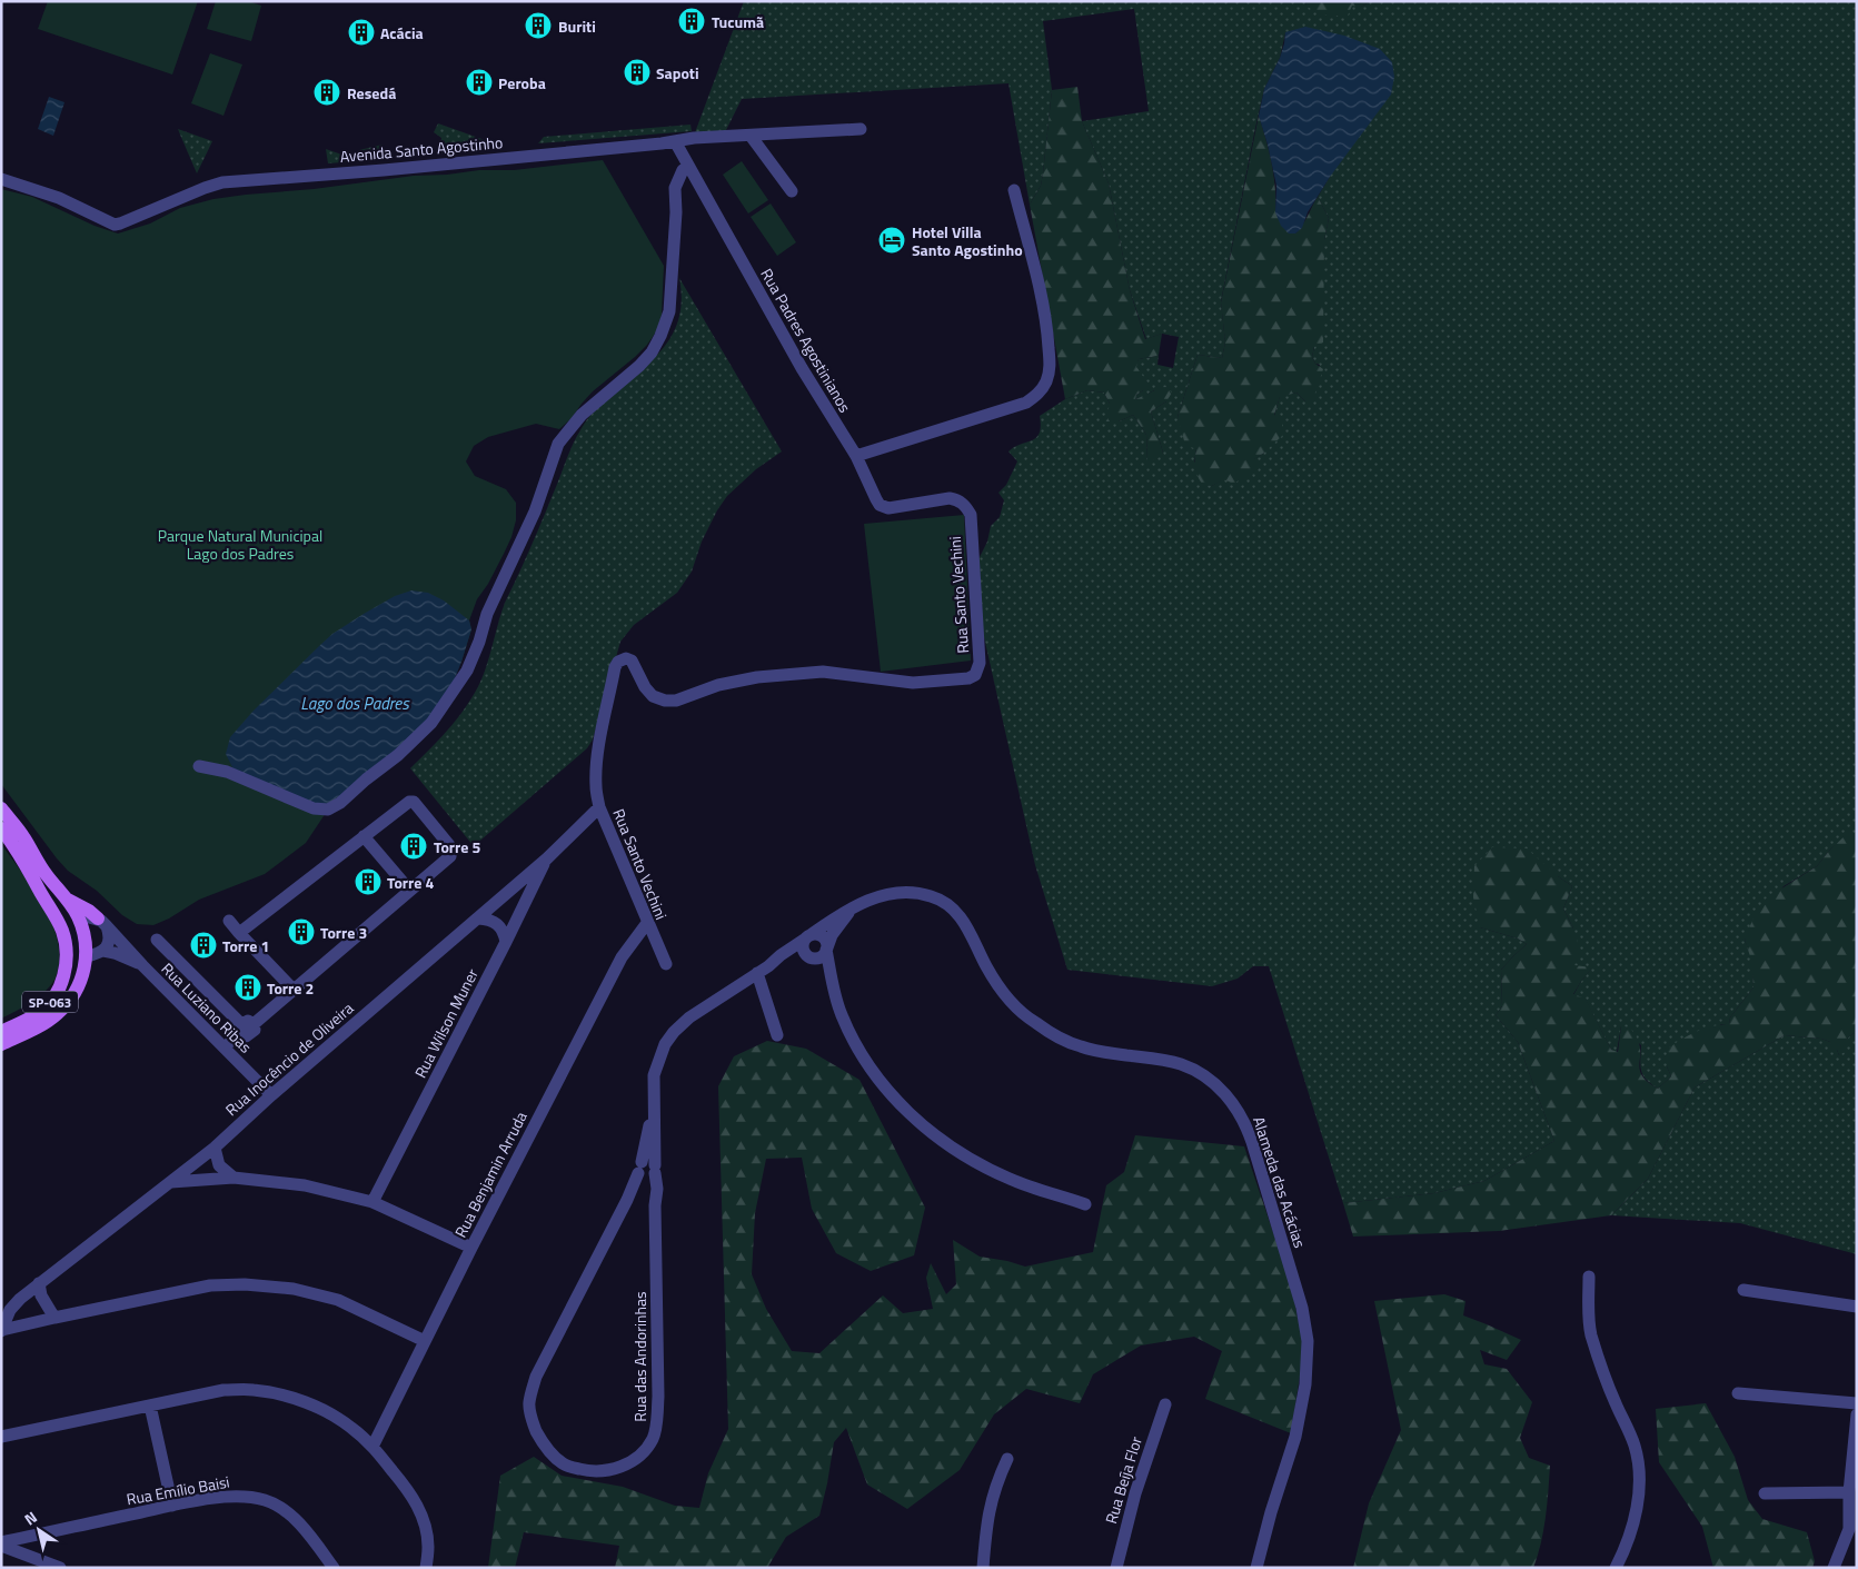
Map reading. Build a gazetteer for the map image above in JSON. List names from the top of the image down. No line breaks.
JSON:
{"streets":{"main road":["SP-063"],"street":["Avenida Santo Agostinho","Rua Padres Agostinianos","Rua Santo Vechini","Rua Luziano Ribas","Rua Wilson Muner","Rua Inocêncio de Oliveira","Rua Benjamin Arruda","Alameda das Acácias","Rua das Andorinhas","Rua Beíja Flor","Rua Emílio Baisi"]},"crossings":[["Avenida Santo Agostinho","Rua Padres Agostinianos"],["Rua Padres Agostinianos","Rua Santo Vechini"],["Rua Santo Vechini","Rua Inocêncio de Oliveira"],["Rua Santo Vechini","Rua Benjamin Arruda"],["Rua Luziano Ribas","Rua Inocêncio de Oliveira"],["Rua Wilson Muner","Rua Inocêncio de Oliveira"],["Alameda das Acácias","Rua das Andorinhas"]],"water":["Lago dos Padres"],"parks":["Parque Natural Municipal Lago dos Padres"],"places":{"building":["Tucumã","Buriti","Acácia","Sapoti","Peroba","Resedá","Torre 5","Torre 4","Torre 3","Torre 1","Torre 2"],"hotel":["Hotel Villa Santo Agostinho"]},"north":"top left"}
